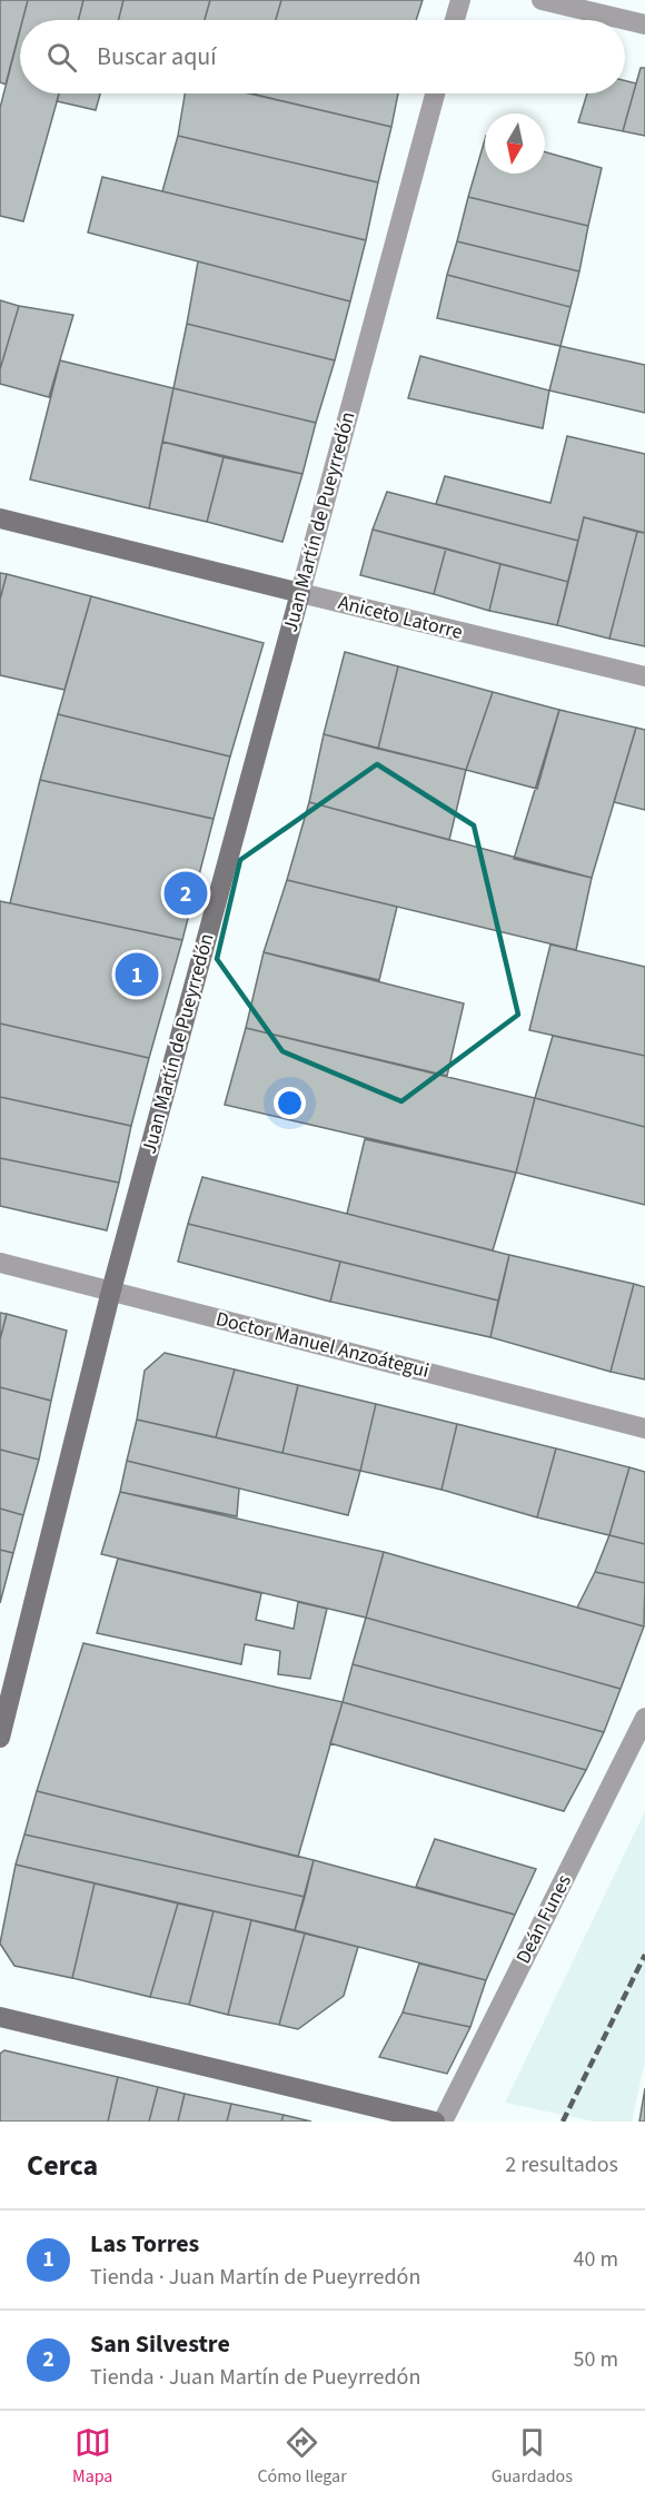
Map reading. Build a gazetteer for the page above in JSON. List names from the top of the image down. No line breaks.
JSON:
{"streets":{"street":["Juan Martín de Pueyrredón","Aniceto Latorre","Doctor Manuel Anzoátegui","Deán Funes"]},"crossings":[["Juan Martín de Pueyrredón","Aniceto Latorre"],["Juan Martín de Pueyrredón","Doctor Manuel Anzoátegui"]],"north":"bottom","page":{"search":"Buscar aquí","pins":["2","1"],"heading":["Cerca","2 resultados"],"list":[{"mark":"1","name":"Las Torres","note":"Tienda · Juan Martín de Pueyrredón","value":"40 m"},{"mark":"2","name":"San Silvestre","note":"Tienda · Juan Martín de Pueyrredón","value":"50 m"}],"nav":["Mapa","Cómo llegar","Guardados"]}}
